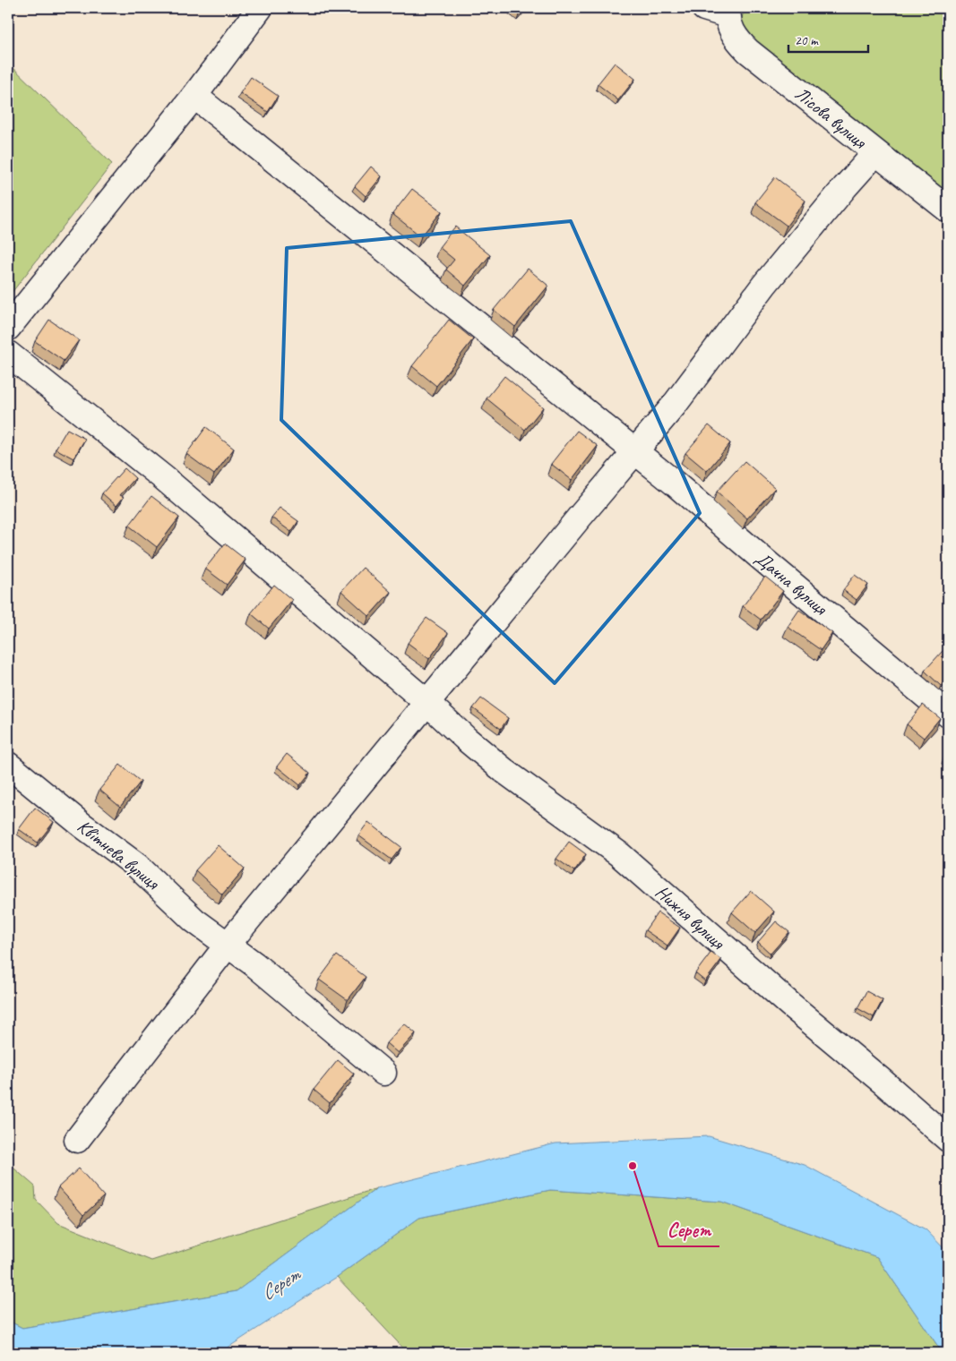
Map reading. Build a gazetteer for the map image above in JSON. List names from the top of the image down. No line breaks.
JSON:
{"streets":{"street":["Лісова вулиця","Дачна вулиця","Квітнева вулиця","Нижня вулиця"]},"water":["Серет"],"places":["Серет"],"scale_bar":"20 m"}
